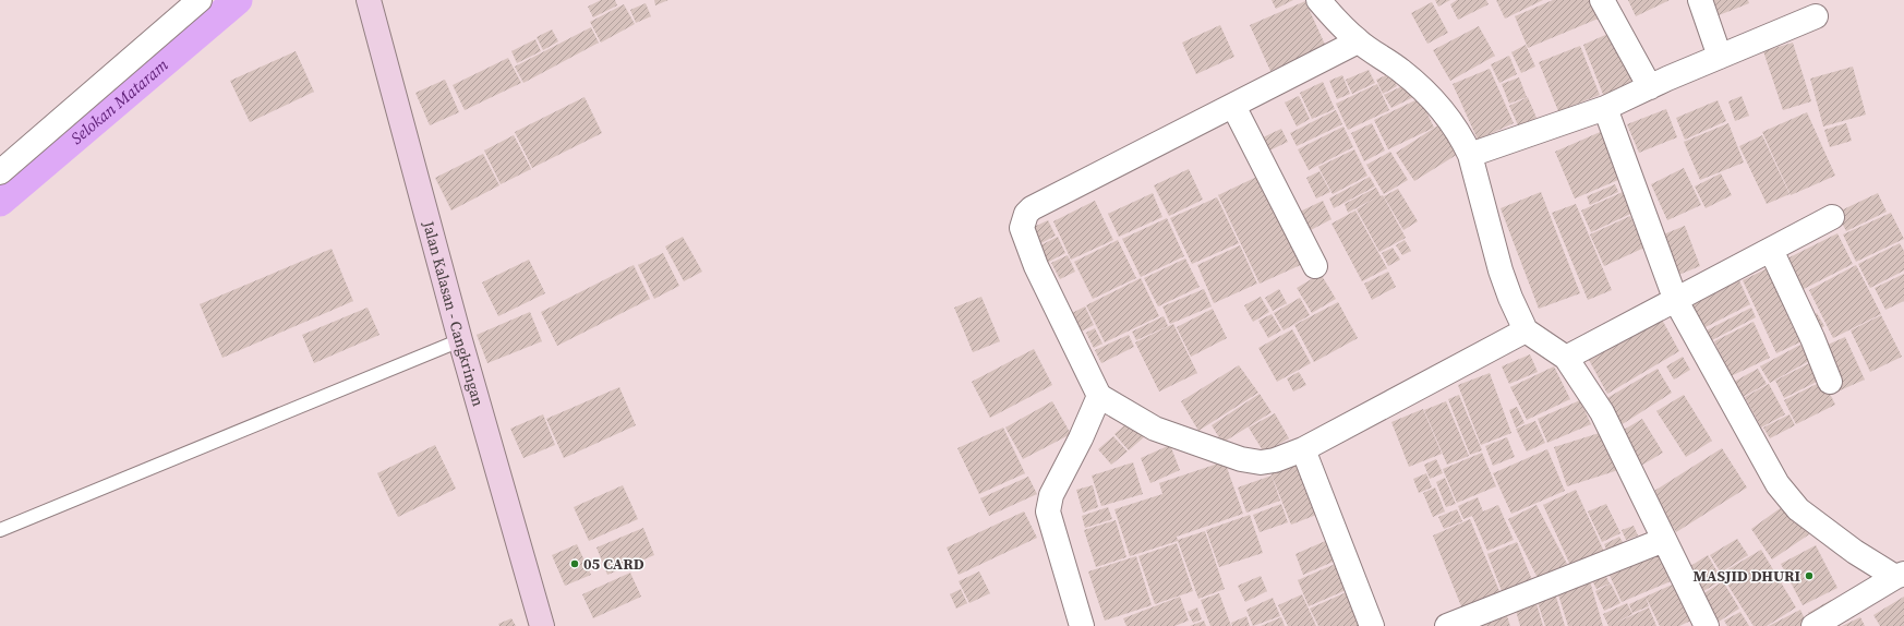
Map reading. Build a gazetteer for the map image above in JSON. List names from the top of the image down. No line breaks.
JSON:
{"streets":{"main road":["Jalan Kalasan - Cangkringan"]},"water":["Selokan Mataram"],"places":["05 CARD","MASJID DHURI"]}
